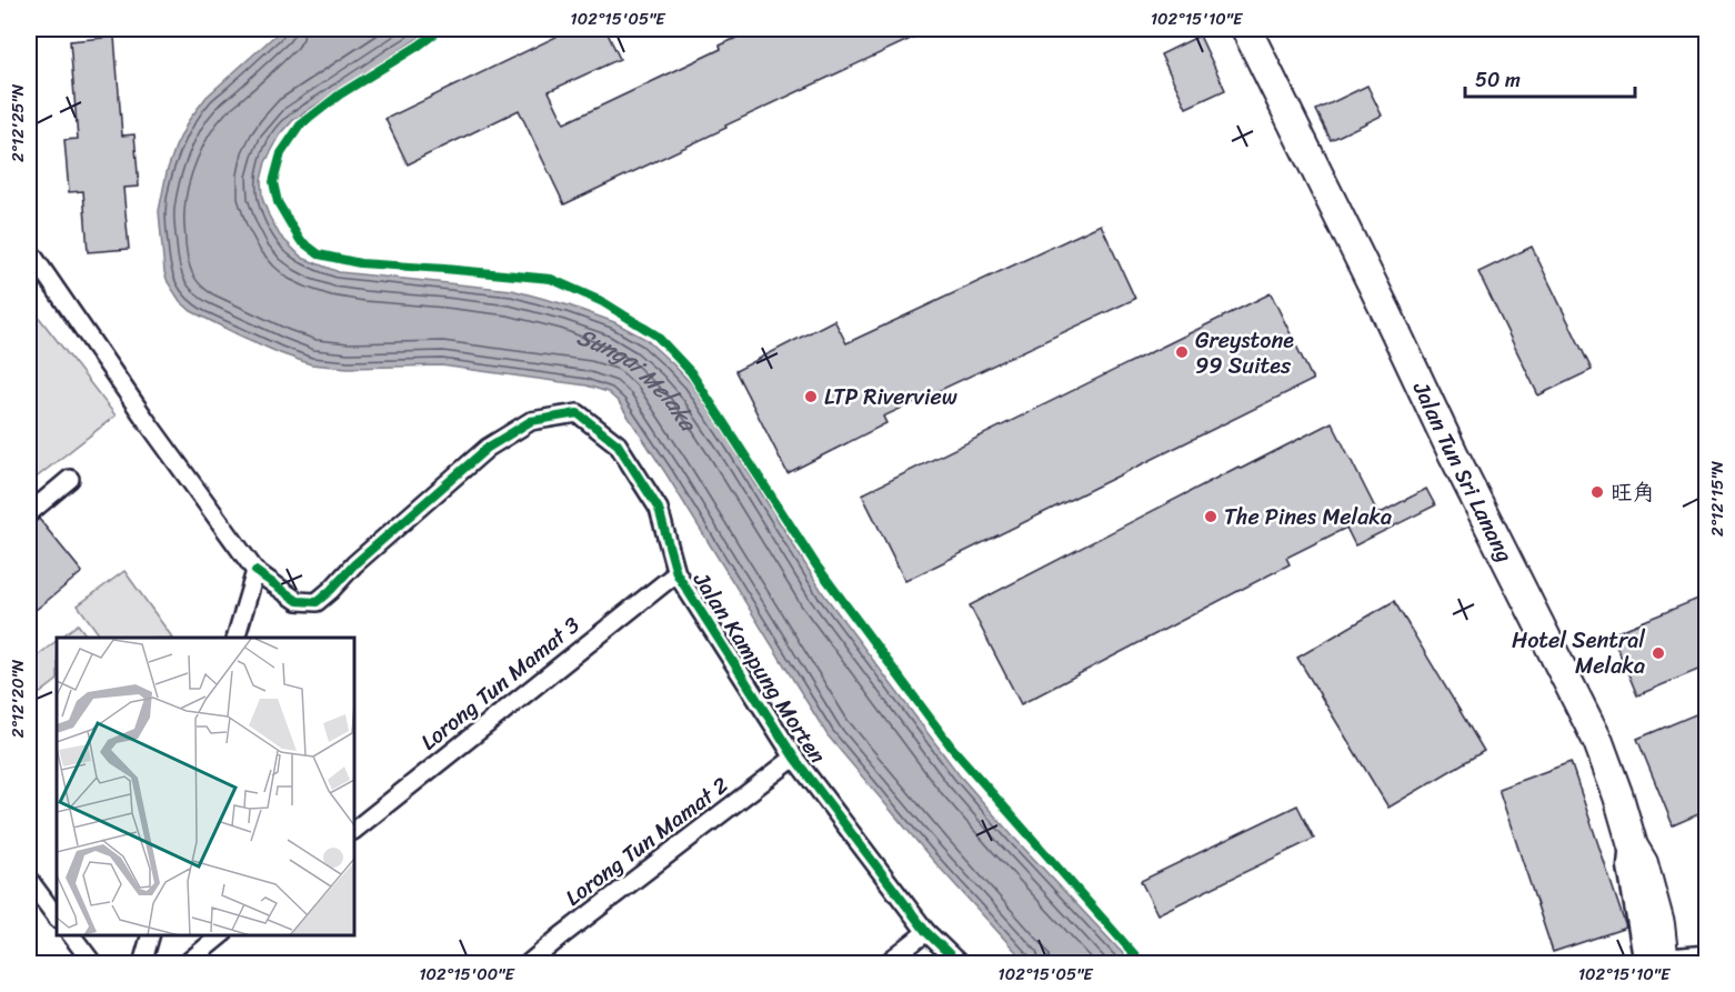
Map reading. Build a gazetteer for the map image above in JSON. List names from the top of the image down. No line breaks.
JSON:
{"streets":{"main road":["Jalan Tun Sri Lanang"],"street":["Jalan Kampung Morten","Lorong Tun Mamat 3","Lorong Tun Mamat 2"]},"crossings":[["Jalan Kampung Morten","Lorong Tun Mamat 3"],["Jalan Kampung Morten","Lorong Tun Mamat 2"]],"water":["Sungai Melaka"],"places":["Greystone 99 Suites","LTP Riverview","旺角","The Pines Melaka","Hotel Sentral Melaka"],"scale_bar":"50 m","coordinates":["102°15'05\"E","102°15'10\"E","2°12'25\"N","2°12'15\"N","2°12'20\"N","102°15'00\"E"]}
